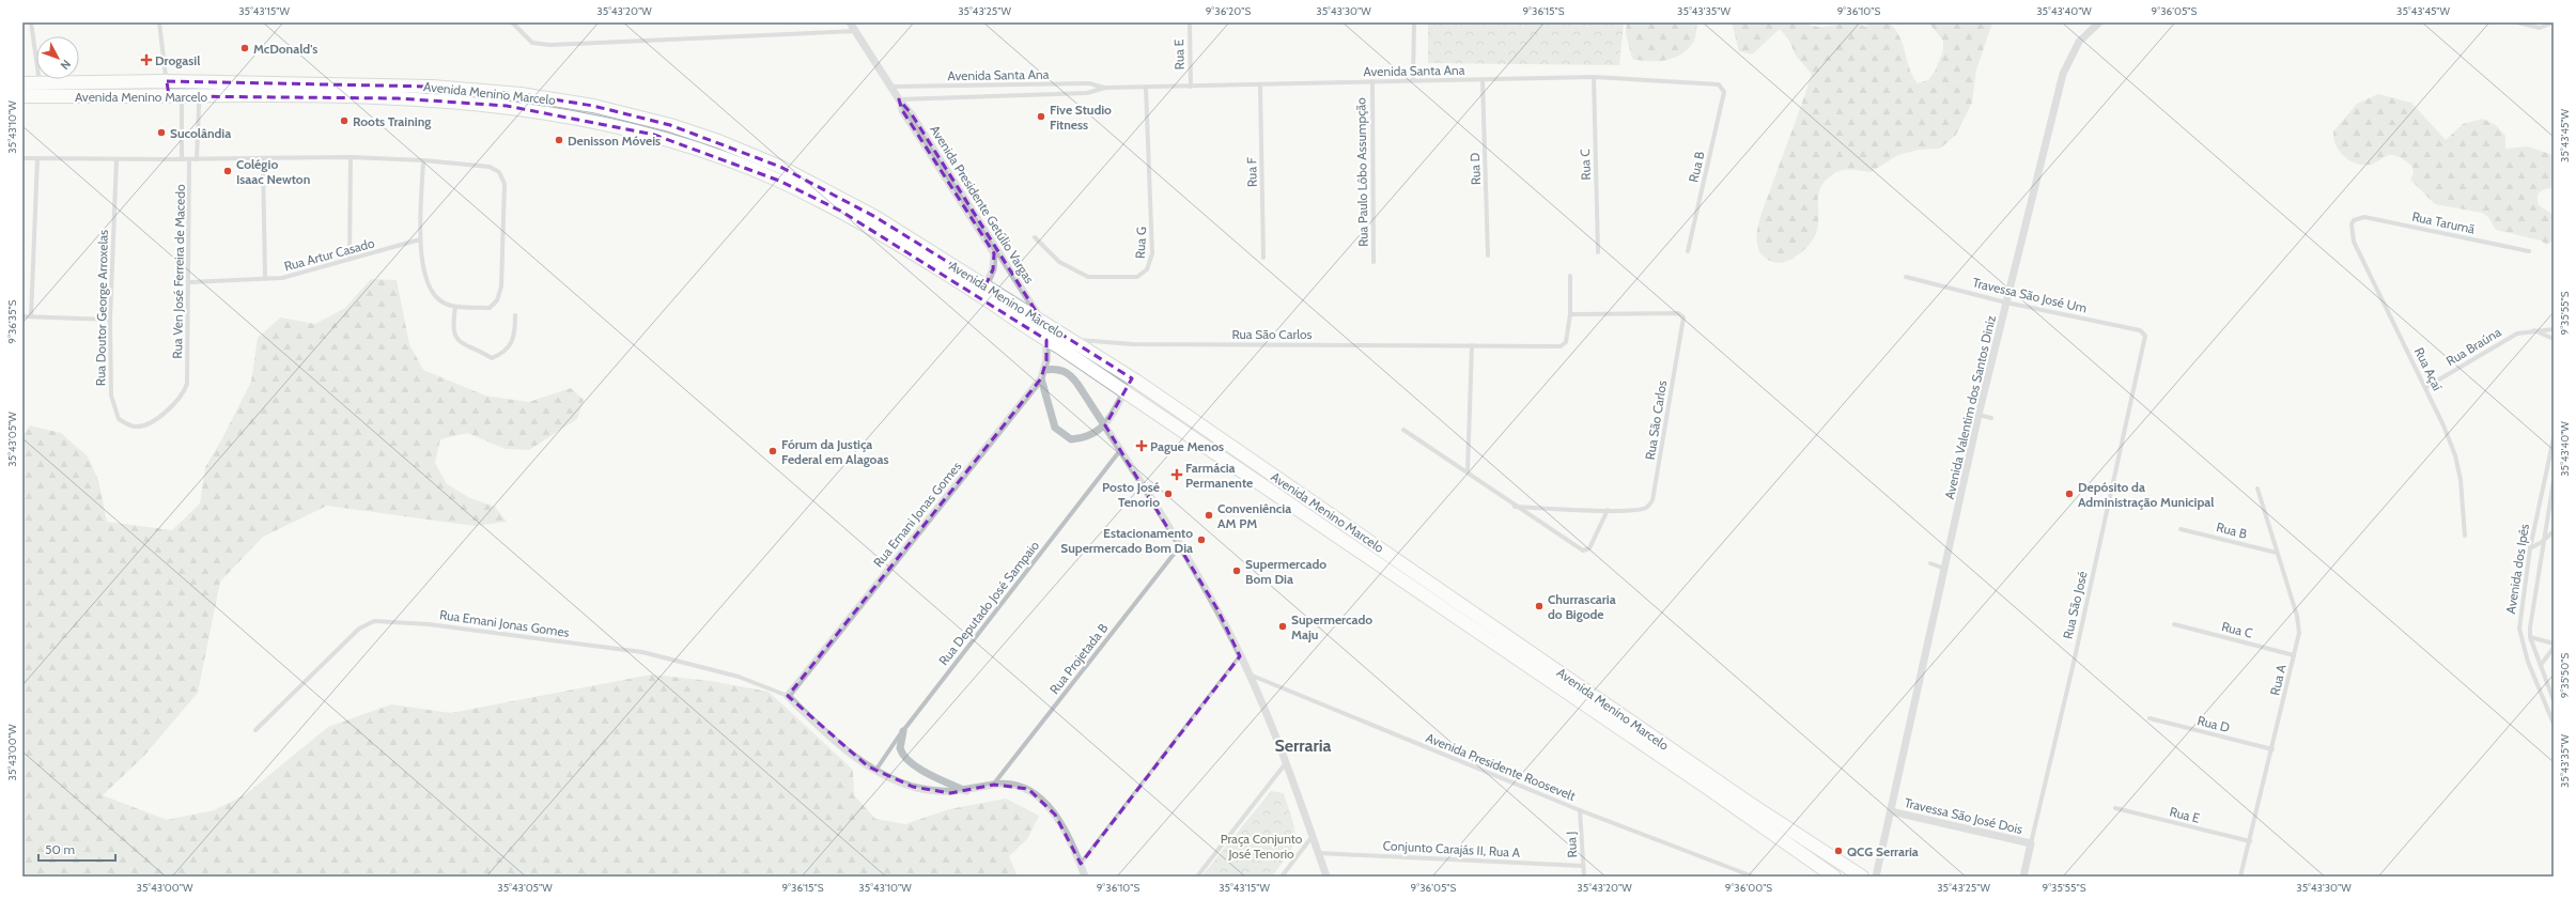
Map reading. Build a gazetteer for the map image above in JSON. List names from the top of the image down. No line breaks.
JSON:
{"streets":{"main road":["Avenida Menino Marcelo"],"street":["Rua E","Avenida Santa Ana","Rua C","Rua B","Rua D","Rua F","Rua Paulo Lôbo Assumpção","Avenida Presidente Getúlio Vargas","Rua Tarumã","Rua G","Rua Artur Casado","Rua Ven José Ferreira de Macedo","Travessa São José Um","Rua Doutor George Arroxelas","Rua São Carlos","Rua Braúna","Rua Açaí","Avenida Valentim dos Santos Diniz","Rua Ernani Jonas Gomes","Avenida dos Ipês","Rua Deputado José Sampaio","Rua São José","Rua Emani Jonas Gomes","Rua Projetada B","Rua A","Avenida Presidente Roosevelt","Travessa São José Dois","Rua J","Conjunto Carajás II, Rua A"]},"crossings":[["Rua E","Avenida Santa Ana"],["Rua E","Rua A"],["Avenida Santa Ana","Rua C"],["Avenida Santa Ana","Rua B"],["Avenida Santa Ana","Rua D"],["Avenida Santa Ana","Rua F"],["Avenida Santa Ana","Rua Paulo Lôbo Assumpção"],["Avenida Santa Ana","Avenida Presidente Getúlio Vargas"],["Avenida Santa Ana","Rua G"],["Avenida Menino Marcelo","Avenida Presidente Getúlio Vargas"],["Avenida Menino Marcelo","Rua São Carlos"],["Avenida Menino Marcelo","Rua Ernani Jonas Gomes"],["Rua C","Rua A"],["Rua B","Rua A"],["Rua D","Rua A"],["Rua Tarumã","Rua Açaí"],["Rua Artur Casado","Rua Ven José Ferreira de Macedo"],["Rua Ven José Ferreira de Macedo","Rua Doutor George Arroxelas"],["Travessa São José Um","Avenida Valentim dos Santos Diniz"],["Travessa São José Um","Rua São José"],["Rua Braúna","Rua Açaí"],["Avenida Valentim dos Santos Diniz","Travessa São José Dois"],["Rua Ernani Jonas Gomes","Rua Emani Jonas Gomes"],["Rua São José","Travessa São José Dois"],["Avenida Presidente Roosevelt","Rua J"],["Rua J","Conjunto Carajás II, Rua A"]],"districts":["Serraria"],"parks":["Praça Conjunto José Tenorio"],"places":{"other":["McDonald's","Five Studio Fitness","Roots Training","Sucolândia","Denisson Móveis","Colégio Isaac Newton","Fórum da Justiça Federal em Alagoas","Posto José Tenorio","Depósito da Administração Municipal","Conveniência AM PM","Estacionamento Supermercado Bom Dia","Supermercado Bom Dia","Churrascaria do Bigode","Supermercado Maju","QCG Serraria"],"health":["Drogasil","Pague Menos","Farmácia Permanente"]},"scale_bar":"50 m","north":"bottom right","coordinates":["35°43'15\"W","35°43'20\"W","35°43'25\"W","9°36'20\"S","35°43'30\"W","9°36'15\"S","35°43'35\"W","9°36'10\"S","35°43'40\"W","9°36'05\"S","35°43'45\"W","35°43'10\"W","9°35'55\"S","9°36'35\"S","35°43'05\"W","9°35'50\"S","35°43'00\"W","9°36'00\"S"]}
